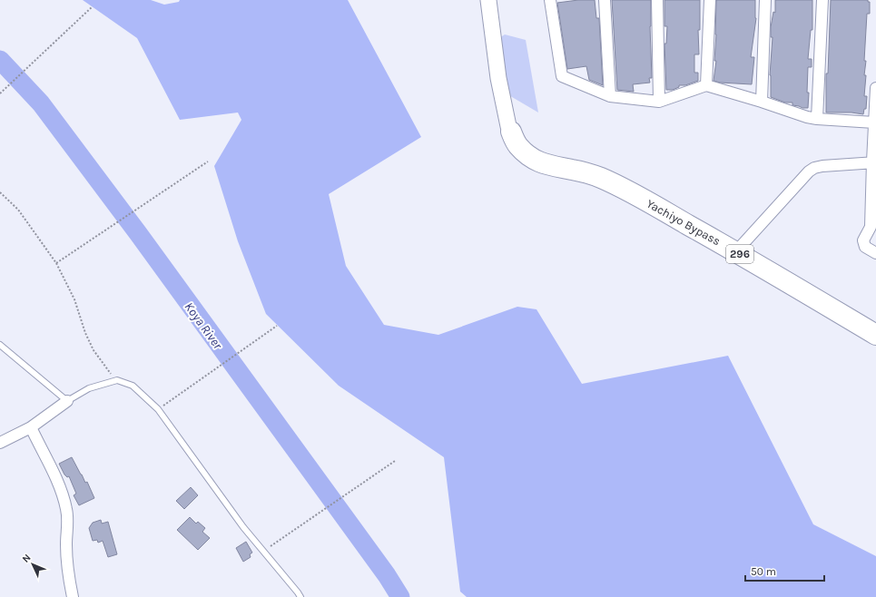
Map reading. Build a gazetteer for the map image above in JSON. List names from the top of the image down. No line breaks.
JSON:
{"streets":{"highway":["Yachiyo Bypass","296"]},"water":["Koya River"],"scale_bar":"50 m","north":"top left"}
